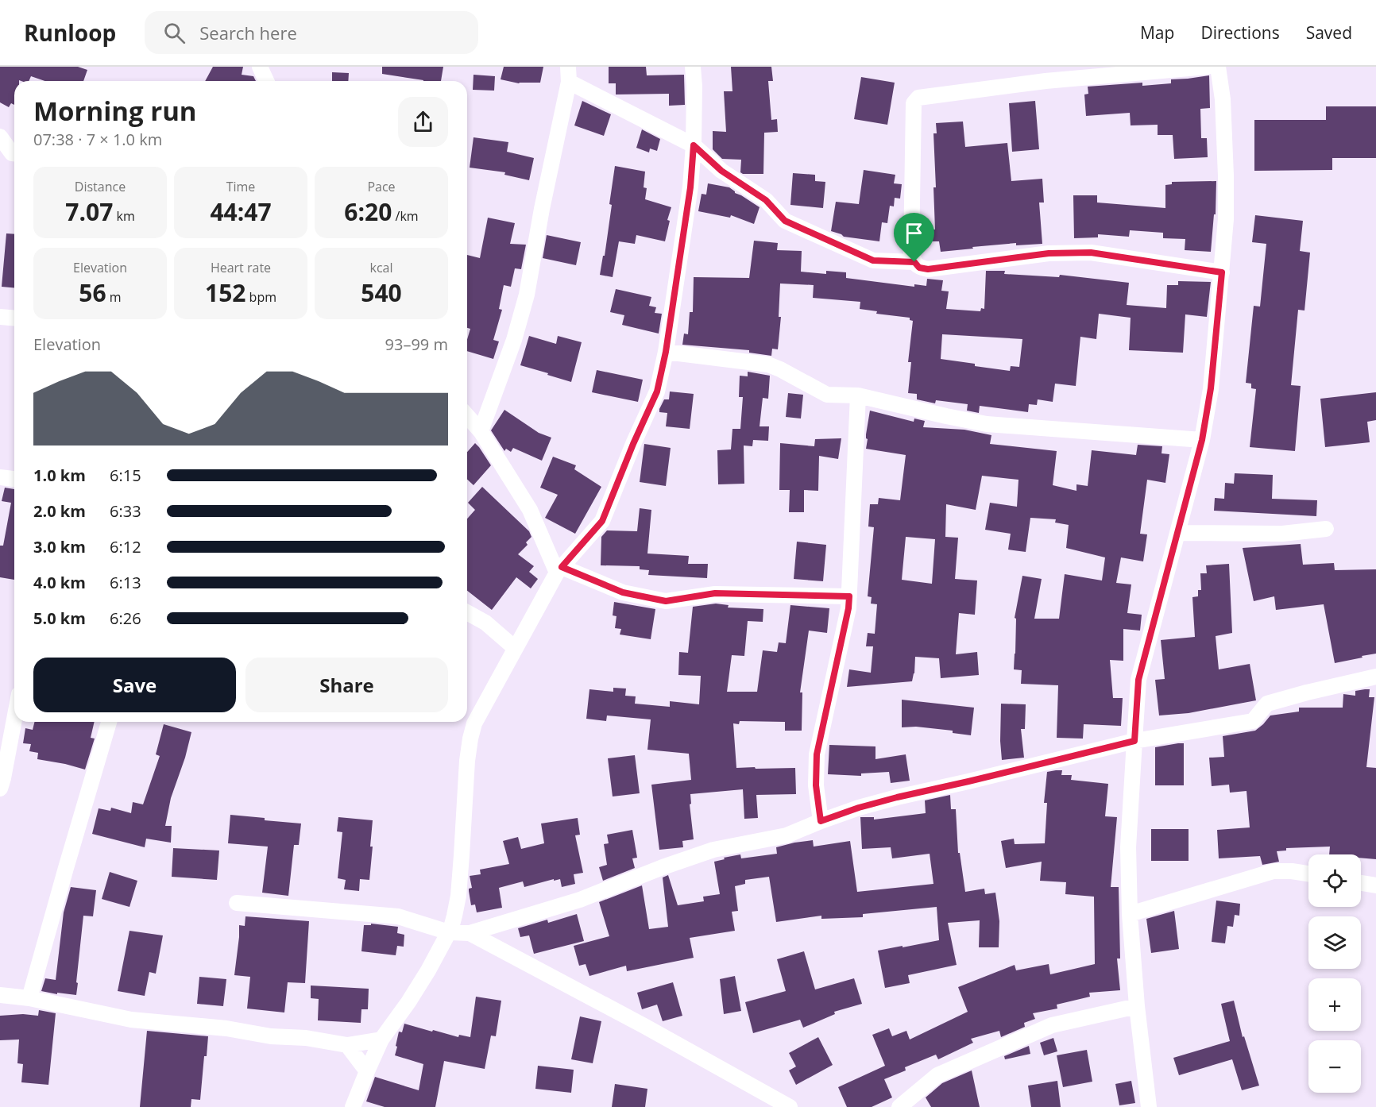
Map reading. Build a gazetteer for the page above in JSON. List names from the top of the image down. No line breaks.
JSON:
{"page":{"header":"Runloop","search":"Search here","nav":["Map","Directions","Saved"],"heading":["Morning run","07:38 · 7 × 1.0 km"],"stats":[["Distance","7.07 km"],["Time","44:47"],["Pace","6:20 /km"],["Elevation","56 m"],["Heart rate","152 bpm"],["kcal","540"]],"chart":["Elevation","93–99 m"],"list":[{"name":"1.0 km","note":"6:15"},{"name":"2.0 km","note":"6:33"},{"name":"3.0 km","note":"6:12"},{"name":"4.0 km","note":"6:13"},{"name":"5.0 km","note":"6:26"}],"buttons":["Save","Share"],"map_buttons":["+","−"]}}
